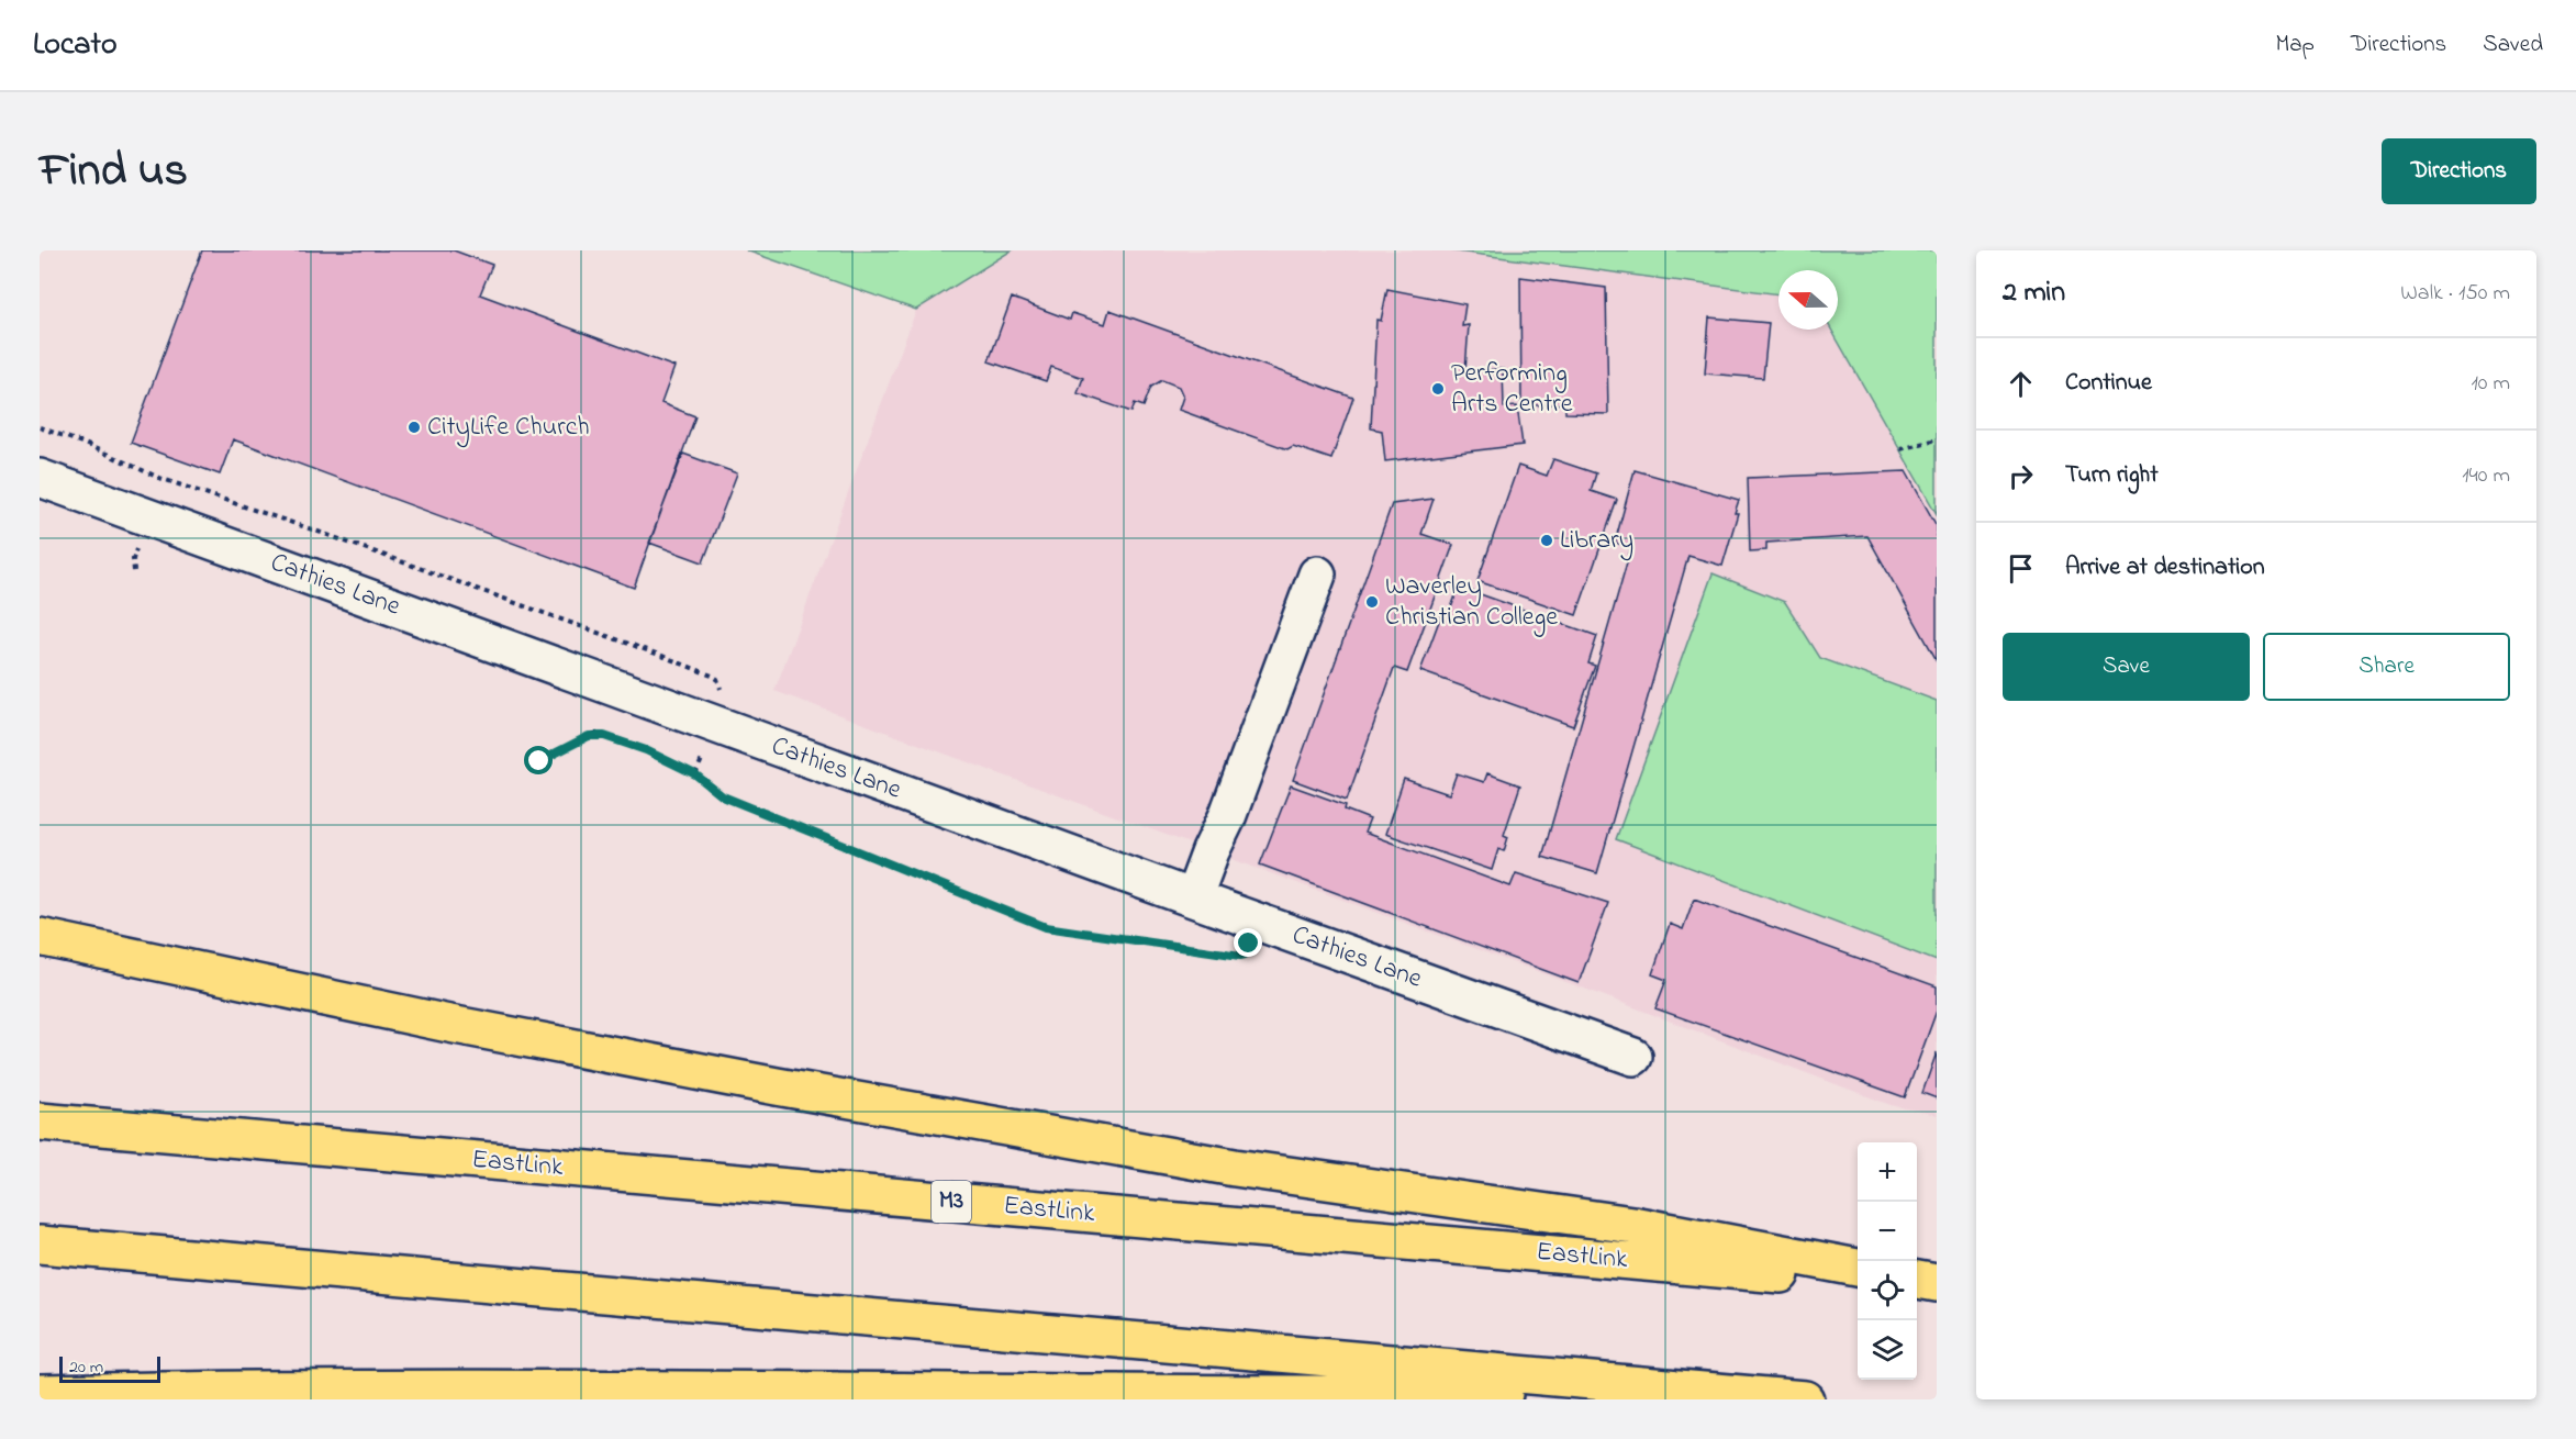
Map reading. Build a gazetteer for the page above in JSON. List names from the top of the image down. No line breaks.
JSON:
{"streets":{"highway":["EastLink","M3"],"street":["Cathies Lane"]},"places":["Performing Arts Centre","CityLife Church","Library","Waverley Christian College"],"scale_bar":"20 m","north":"left","page":{"header":"Locato","nav":["Map","Directions","Saved"],"title":"Find us","buttons":["Directions",["Save","Share"]],"heading":["2 min","Walk · 150 m"],"list":[["Continue","10 m"],["Turn right","140 m"],"Arrive at destination"],"map_buttons":["+","−"],"scale":"20 m"}}
